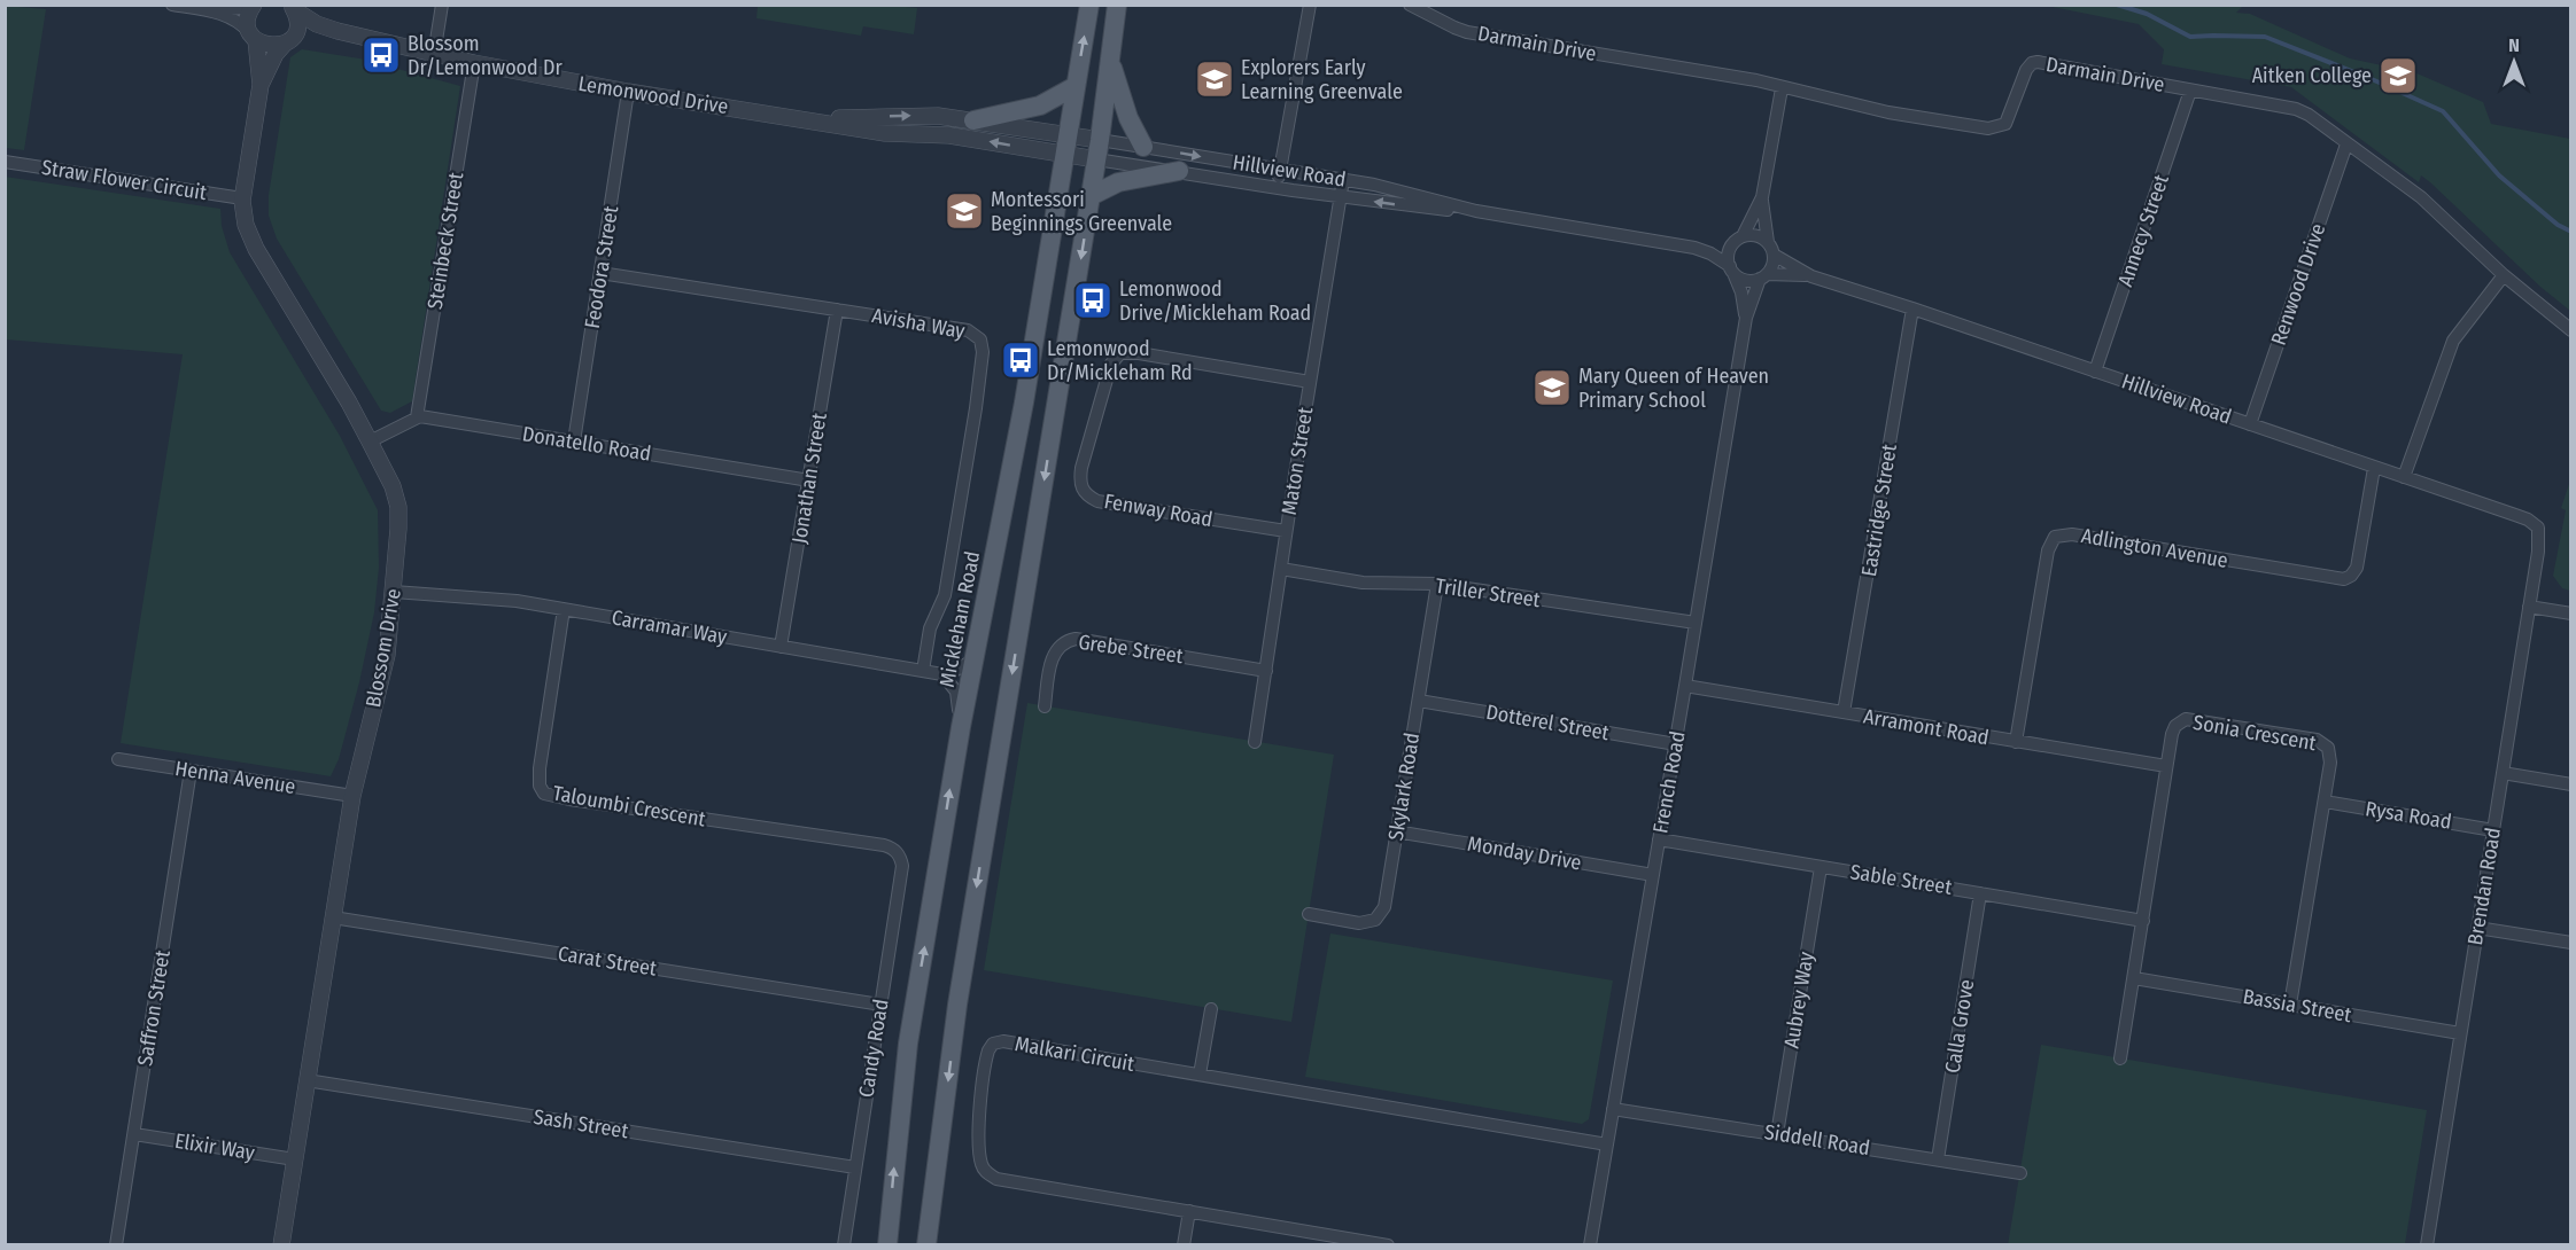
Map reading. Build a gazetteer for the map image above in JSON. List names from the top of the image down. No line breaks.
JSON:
{"streets":{"main road":["Mickleham Road"],"street":["Darmain Drive","Lemonwood Drive","Hillview Road","Straw Flower Circuit","Annecy Street","Steinbeck Street","Feodora Street","Renwood Drive","Avisha Way","Donatello Road","Maton Street","Jonathan Street","Fenway Road","Eastridge Street","Adlington Avenue","Triller Street","Carramar Way","Blossom Drive","Grebe Street","Dotterel Street","Arramont Road","Sonia Crescent","Henna Avenue","French Road","Skylark Road","Taloumbi Crescent","Rysa Road","Monday Drive","Sable Street","Brendan Road","Carat Street","Aubrey Way","Bassia Street","Saffron Street","Calla Grove","Candy Road","Malkari Circuit","Sash Street","Siddell Road","Elixir Way"]},"crossings":[["Darmain Drive","Annecy Street"],["Darmain Drive","Renwood Drive"],["Lemonwood Drive","Hillview Road"],["Lemonwood Drive","Steinbeck Street"],["Lemonwood Drive","Feodora Street"],["Lemonwood Drive","Mickleham Road"],["Lemonwood Drive","Blossom Drive"],["Hillview Road","Annecy Street"],["Hillview Road","Renwood Drive"],["Hillview Road","Maton Street"],["Hillview Road","Eastridge Street"],["Hillview Road","Adlington Avenue"],["Hillview Road","French Road"],["Hillview Road","Brendan Road"],["Straw Flower Circuit","Blossom Drive"],["Steinbeck Street","Donatello Road"],["Feodora Street","Avisha Way"],["Feodora Street","Donatello Road"],["Avisha Way","Jonathan Street"],["Avisha Way","Carramar Way"],["Donatello Road","Jonathan Street"],["Maton Street","Fenway Road"],["Maton Street","Triller Street"],["Maton Street","Grebe Street"],["Jonathan Street","Carramar Way"],["Eastridge Street","Arramont Road"],["Adlington Avenue","Arramont Road"],["Triller Street","French Road"],["Triller Street","Skylark Road"],["Carramar Way","Blossom Drive"],["Carramar Way","Taloumbi Crescent"],["Blossom Drive","Henna Avenue"],["Blossom Drive","Carat Street"],["Blossom Drive","Sash Street"],["Blossom Drive","Elixir Way"],["Dotterel Street","French Road"],["Dotterel Street","Skylark Road"],["Arramont Road","Sonia Crescent"],["Arramont Road","French Road"],["Sonia Crescent","Rysa Road"],["Sonia Crescent","Sable Street"],["Sonia Crescent","Bassia Street"],["Henna Avenue","Saffron Street"],["French Road","Monday Drive"],["French Road","Sable Street"],["French Road","Malkari Circuit"],["French Road","Siddell Road"],["Skylark Road","Monday Drive"],["Taloumbi Crescent","Candy Road"],["Rysa Road","Brendan Road"],["Sable Street","Aubrey Way"],["Sable Street","Calla Grove"],["Brendan Road","Bassia Street"],["Carat Street","Candy Road"],["Aubrey Way","Siddell Road"],["Saffron Street","Elixir Way"],["Calla Grove","Siddell Road"],["Candy Road","Sash Street"]],"places":{"bus stop":["Blossom Dr/Lemonwood Dr","Lemonwood Drive/Mickleham Road","Lemonwood Dr/Mickleham Rd"],"school or university":["Aitken College","Explorers Early Learning Greenvale","Montessori Beginnings Greenvale","Mary Queen of Heaven Primary School"]},"north":"top"}
